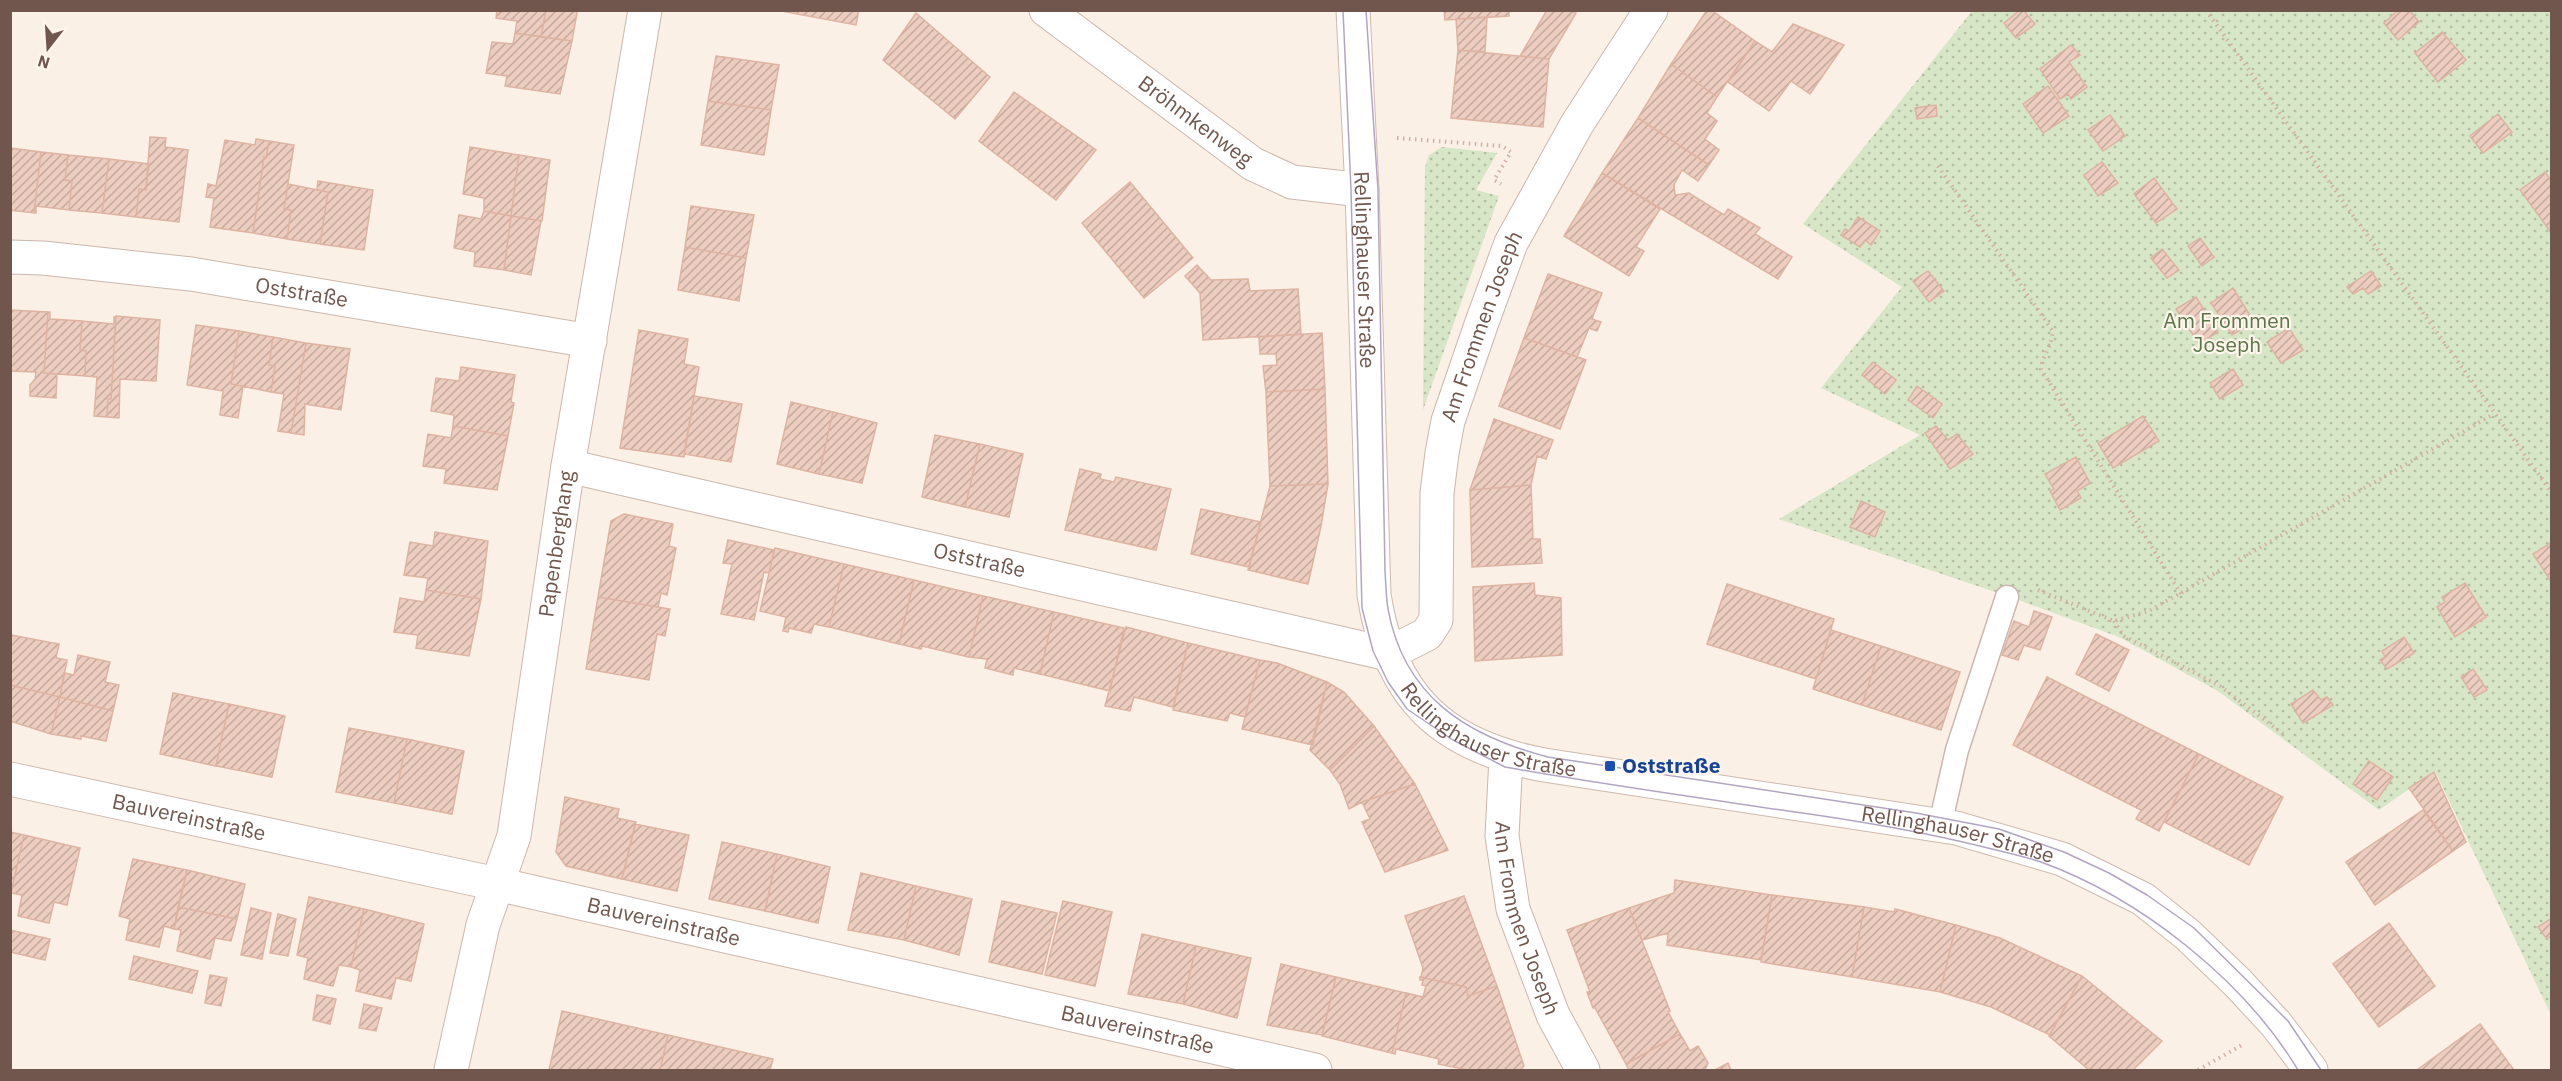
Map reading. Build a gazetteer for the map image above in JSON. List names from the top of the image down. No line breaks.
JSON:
{"streets":{"street":["Bröhmkenweg","Rellinghauser Straße","Oststraße","Am Frommen Joseph","Papenberghang","Bauvereinstraße"]},"crossings":[["Bröhmkenweg","Rellinghauser Straße"],["Rellinghauser Straße","Oststraße"],["Rellinghauser Straße","Am Frommen Joseph"],["Oststraße","Am Frommen Joseph"],["Oststraße","Papenberghang"],["Papenberghang","Bauvereinstraße"]],"parks":["Am Frommen Joseph"],"places":{"transit":["Oststraße"]},"north":"bottom"}
